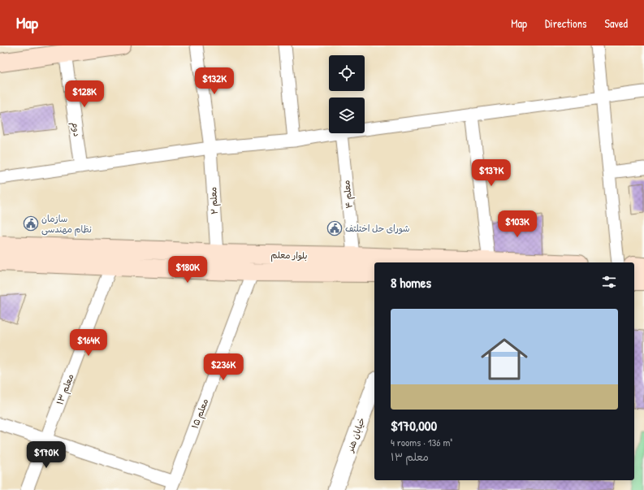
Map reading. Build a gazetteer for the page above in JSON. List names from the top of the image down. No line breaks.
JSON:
{"streets":{"main road":["بلوار معلم"],"street":["دوم","معلم ۴","معلم ۲","معلم ۱۳","معلم ۱۵","خیابان هنر"]},"crossings":[["معلم ۴","بلوار معلم"],["معلم ۲","بلوار معلم"],["بلوار معلم","معلم ۱۳"],["بلوار معلم","معلم ۱۵"]],"places":{"public building":["سازمان نظام مهندسی","شورای حل اختلتف"]},"page":{"header":"Map","nav":["Map","Directions","Saved"],"price":["$132K","$128K","$137K","$103K","$180K","$164K","$236K","$170K"],"heading":"8 homes","list":[{"name":"$170,000","note":"4 rooms · 136 m² · معلم ۱۳"}]}}
